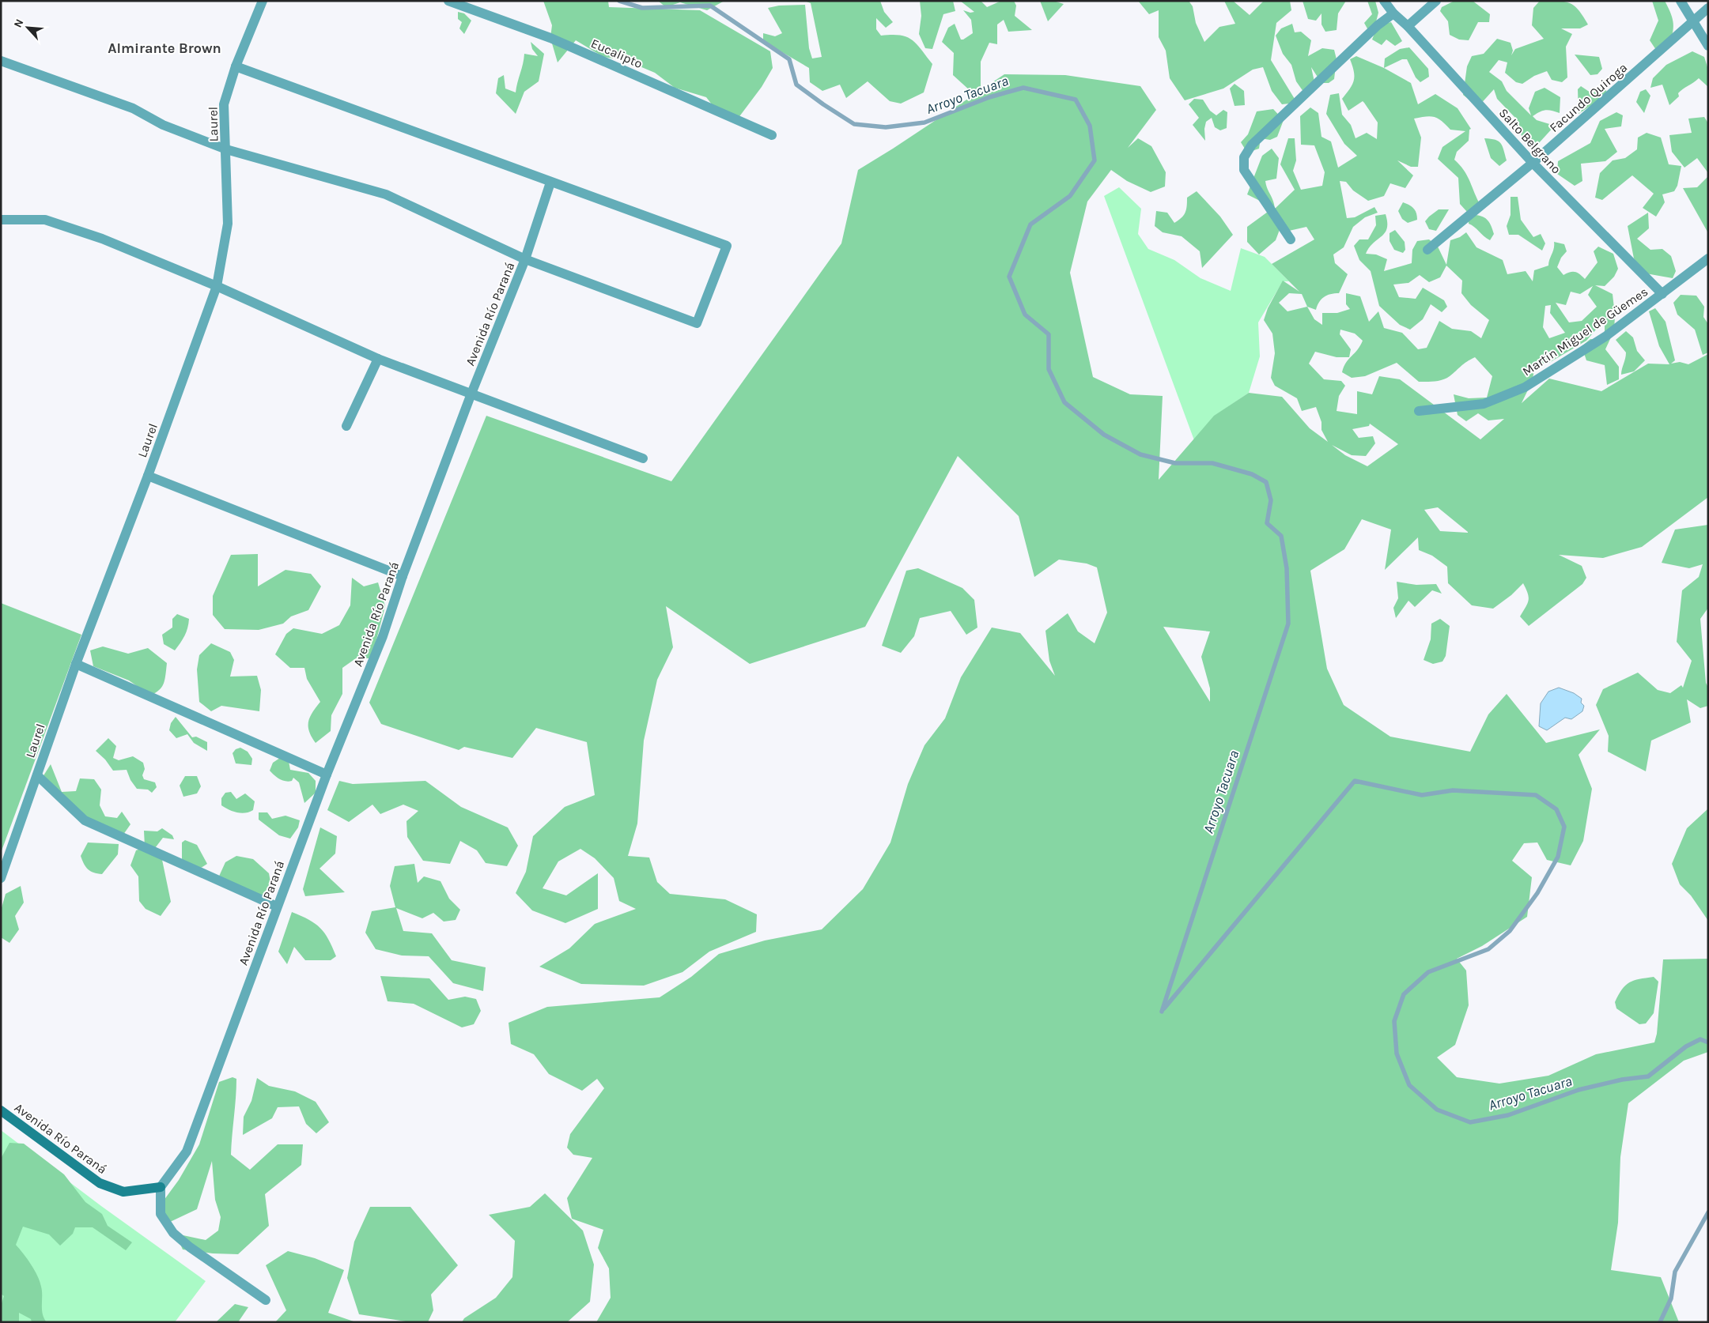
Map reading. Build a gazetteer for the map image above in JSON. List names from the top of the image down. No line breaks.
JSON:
{"streets":{"main road":["Avenida Río Paraná"],"street":["Eucalipto","Facundo Quiroga","Laurel","Salto Belgrano","Martín Miguel de Güemes"]},"crossings":[["Facundo Quiroga","Salto Belgrano"],["Salto Belgrano","Martín Miguel de Güemes"]],"districts":["Almirante Brown"],"water":["Arroyo Tacuara"],"north":"top left"}
